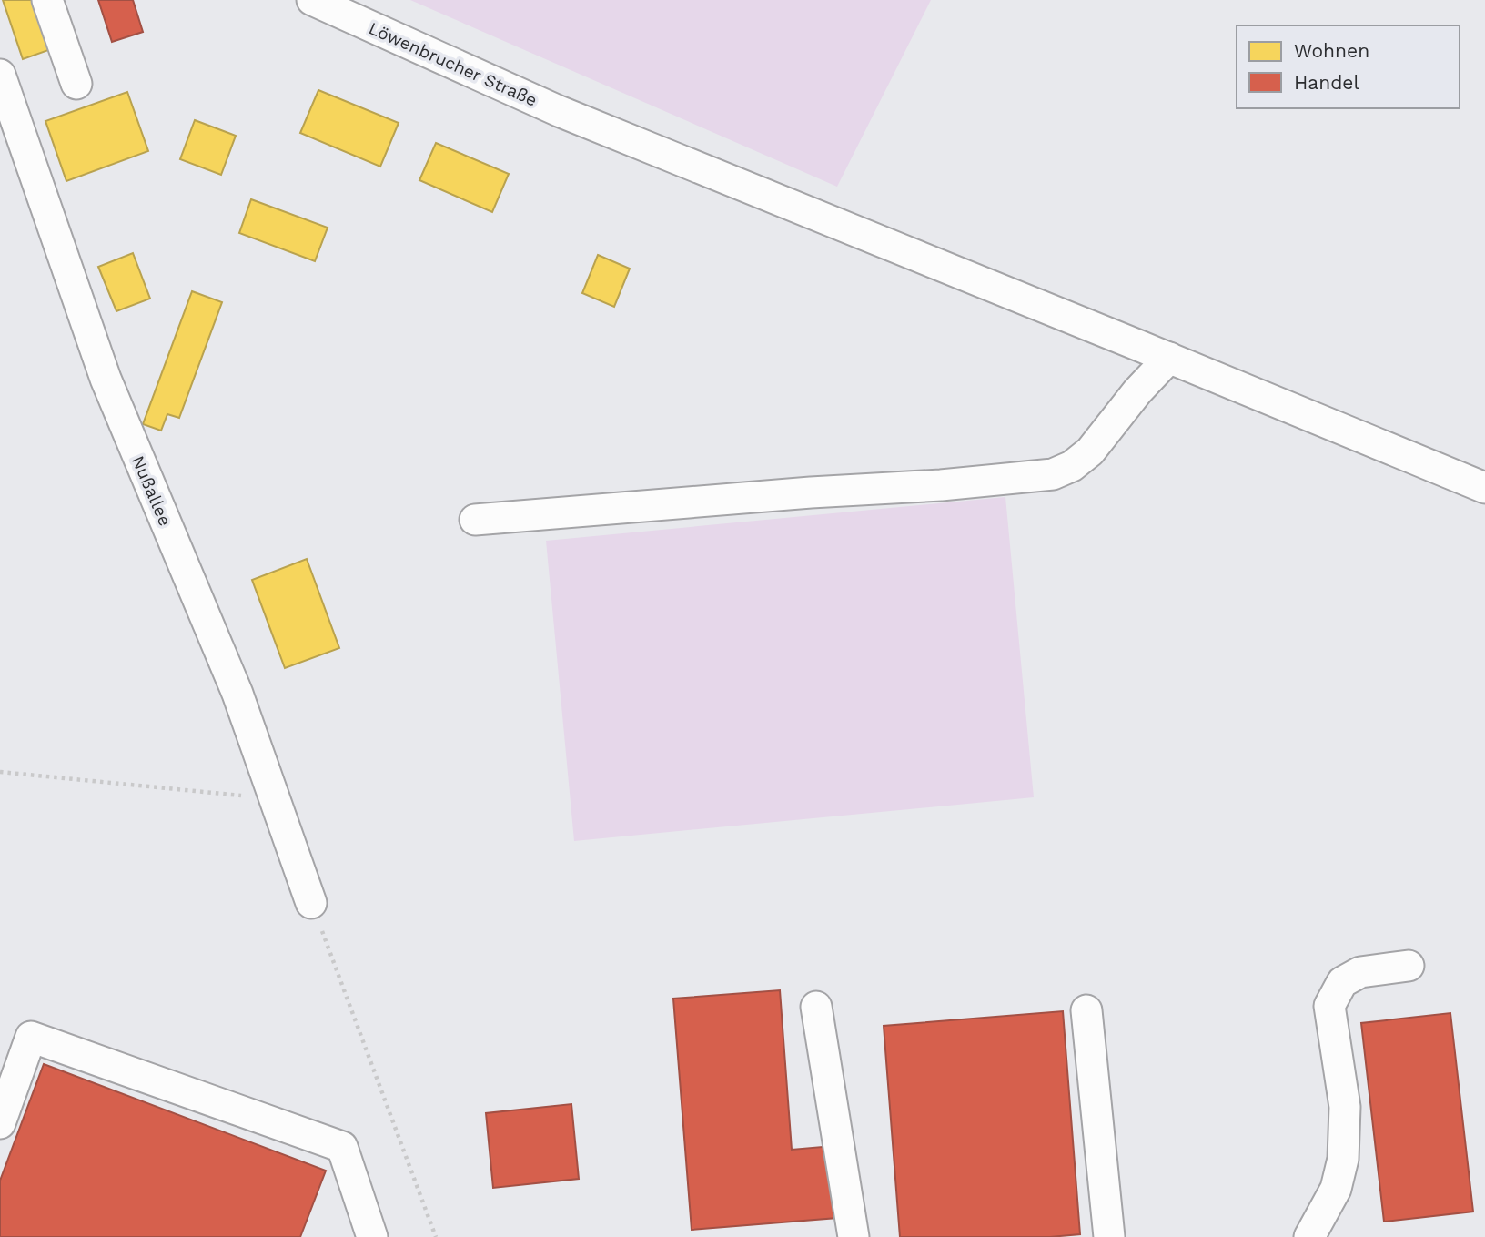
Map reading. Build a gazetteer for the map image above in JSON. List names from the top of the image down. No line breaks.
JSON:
{"streets":{"street":["Löwenbrucher Straße","Nußallee"]},"legend":["Wohnen","Handel"]}
